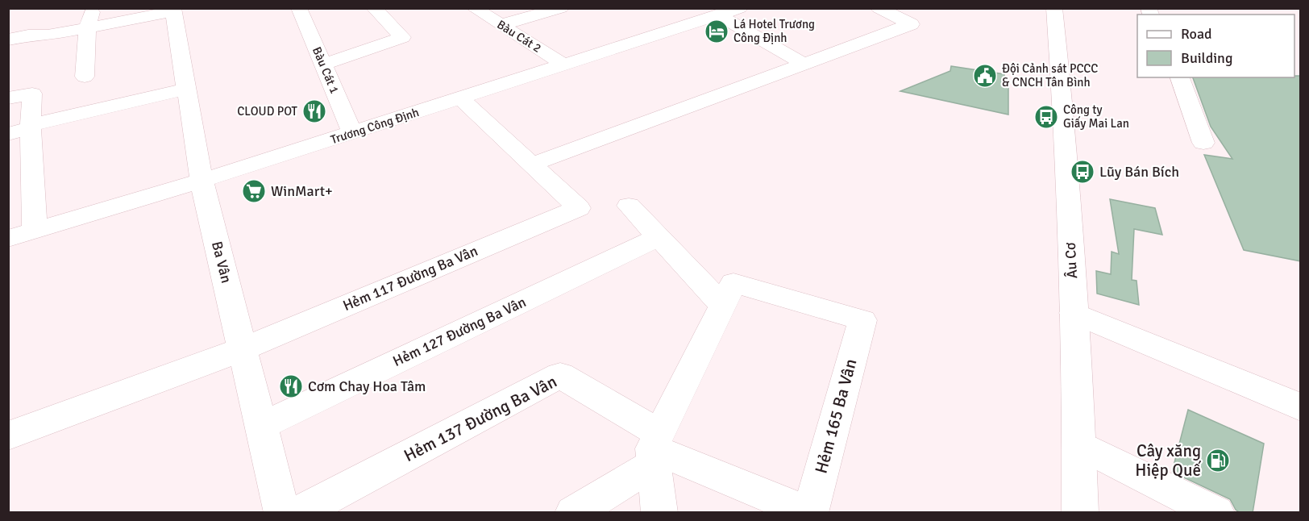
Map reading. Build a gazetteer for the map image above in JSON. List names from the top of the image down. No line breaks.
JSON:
{"streets":{"street":["Bàu Cát 2","Bàu Cát 1","Trương Công Định","Âu Cơ","Ba Vân","Hẻm 117 Đường Ba Vân","Hẻm 127 Đường Ba Vân","Hẻm 165 Ba Vân","Hẻm 137 Đường Ba Vân"]},"crossings":[["Bàu Cát 2","Trương Công Định"],["Bàu Cát 1","Trương Công Định"],["Trương Công Định","Ba Vân"],["Ba Vân","Hẻm 117 Đường Ba Vân"],["Ba Vân","Hẻm 127 Đường Ba Vân"]],"places":{"hotel":["Lá Hotel Trương Công Định"],"public building":["Đội Cảnh sát PCCC & CNCH Tân Bình"],"restaurant":["CLOUD POT","Cơm Chay Hoa Tâm"],"bus stop":["Công ty Giấy Mai Lan","Lũy Bán Bích"],"supermarket":["WinMart+"],"fuel station":["Cây xăng Hiệp Quế"]},"legend":["Road","Building"]}
